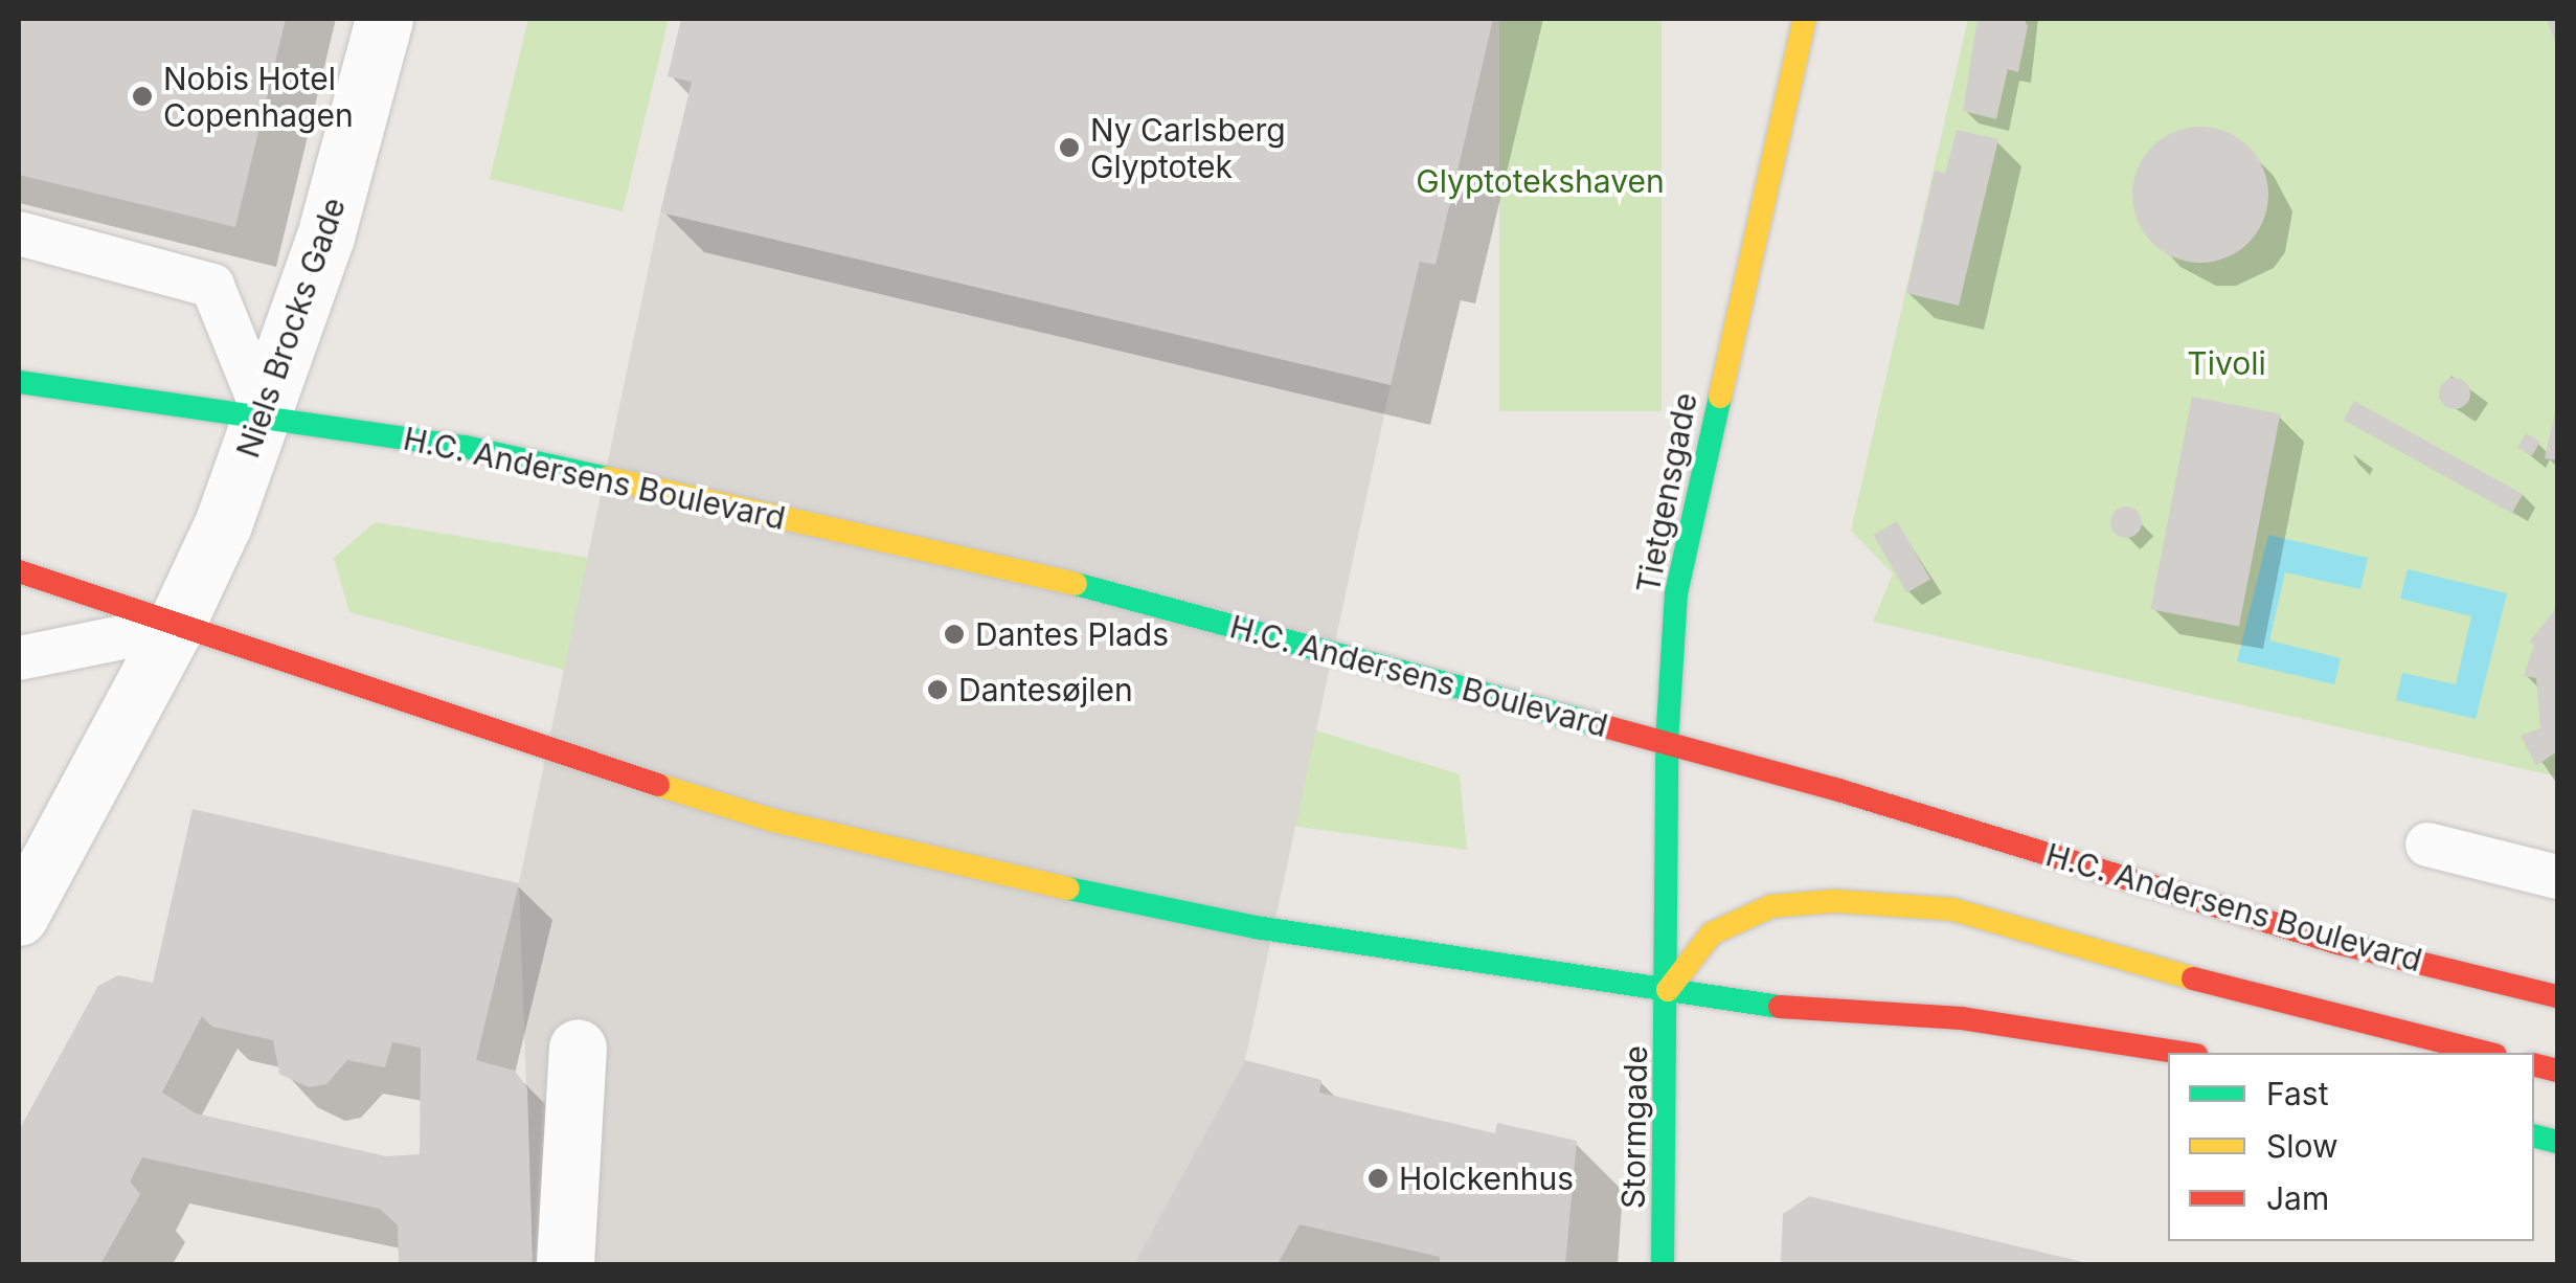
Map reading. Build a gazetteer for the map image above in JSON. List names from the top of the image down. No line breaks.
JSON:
{"streets":{"street":["Niels Brocks Gade","H.C. Andersens Boulevard","Tietgensgade","Stormgade"]},"crossings":[["Niels Brocks Gade","H.C. Andersens Boulevard"],["H.C. Andersens Boulevard","Tietgensgade"],["Tietgensgade","Stormgade"]],"parks":["Glyptotekshaven","Tivoli"],"places":["Nobis Hotel Copenhagen","Ny Carlsberg Glyptotek","Dantes Plads","Dantesøjlen","Holckenhus"],"legend":["Fast","Slow","Jam"]}
